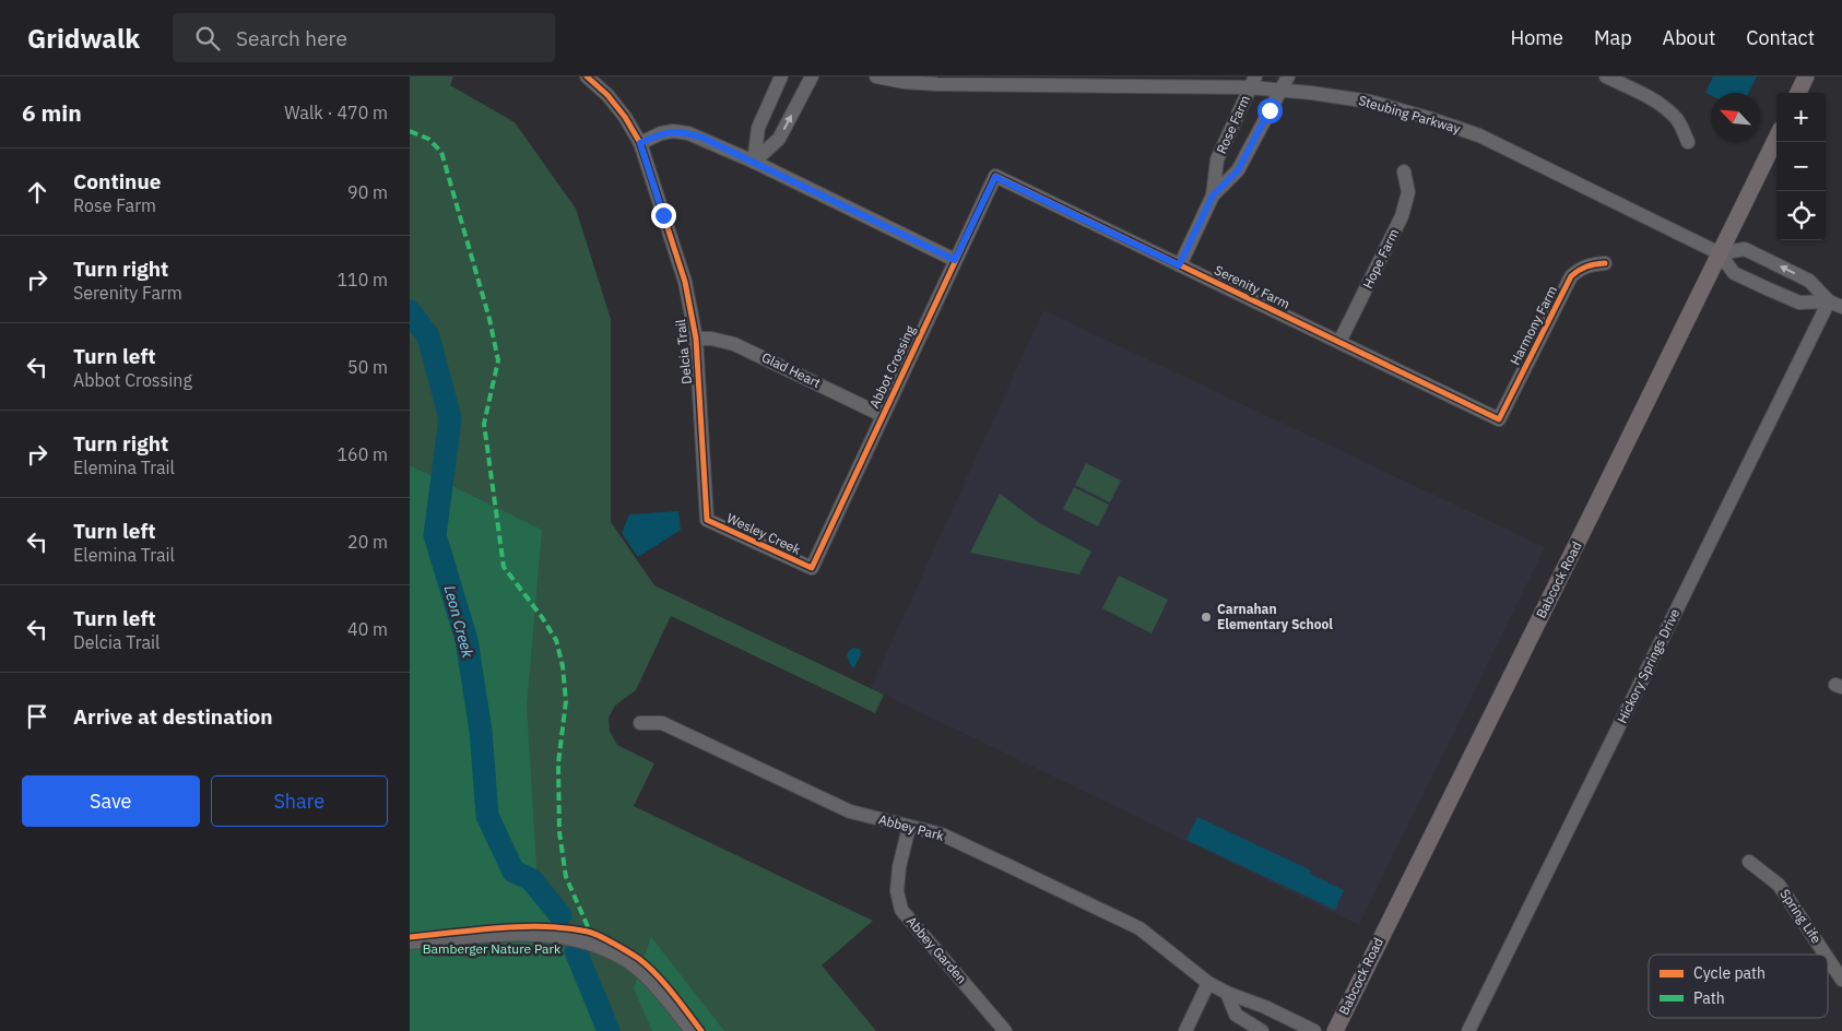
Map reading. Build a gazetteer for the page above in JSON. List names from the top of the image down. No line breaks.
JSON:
{"streets":{"main road":["Babcock Road"],"street":["Steubing Parkway","Rose Farm","Hope Farm","Serenity Farm","Harmony Farm","Delcia Trail","Abbot Crossing","Glad Heart","Wesley Creek","Hickory Springs Drive","Abbey Park","Spring Life","Abbey Garden"]},"crossings":[["Steubing Parkway","Rose Farm"],["Steubing Parkway","Babcock Road"],["Rose Farm","Serenity Farm"],["Hope Farm","Serenity Farm"],["Serenity Farm","Harmony Farm"],["Serenity Farm","Abbot Crossing"],["Delcia Trail","Glad Heart"],["Delcia Trail","Wesley Creek"],["Abbot Crossing","Glad Heart"],["Abbot Crossing","Wesley Creek"],["Abbey Park","Abbey Garden"]],"water":["Leon Creek"],"parks":["Bamberger Nature Park"],"places":["Carnahan Elementary School"],"legend":["Cycle path","Path"],"north":"top left","page":{"header":"Gridwalk","search":"Search here","nav":["Home","Map","About","Contact"],"heading":["6 min","Walk · 470 m"],"map_buttons":["+","−"],"list":[["Continue","Rose Farm","90 m"],["Turn right","Serenity Farm","110 m"],["Turn left","Abbot Crossing","50 m"],["Turn right","Elemina Trail","160 m"],["Turn left","Elemina Trail","20 m"],["Turn left","Delcia Trail","40 m"],"Arrive at destination"],"buttons":["Save","Share"]}}
